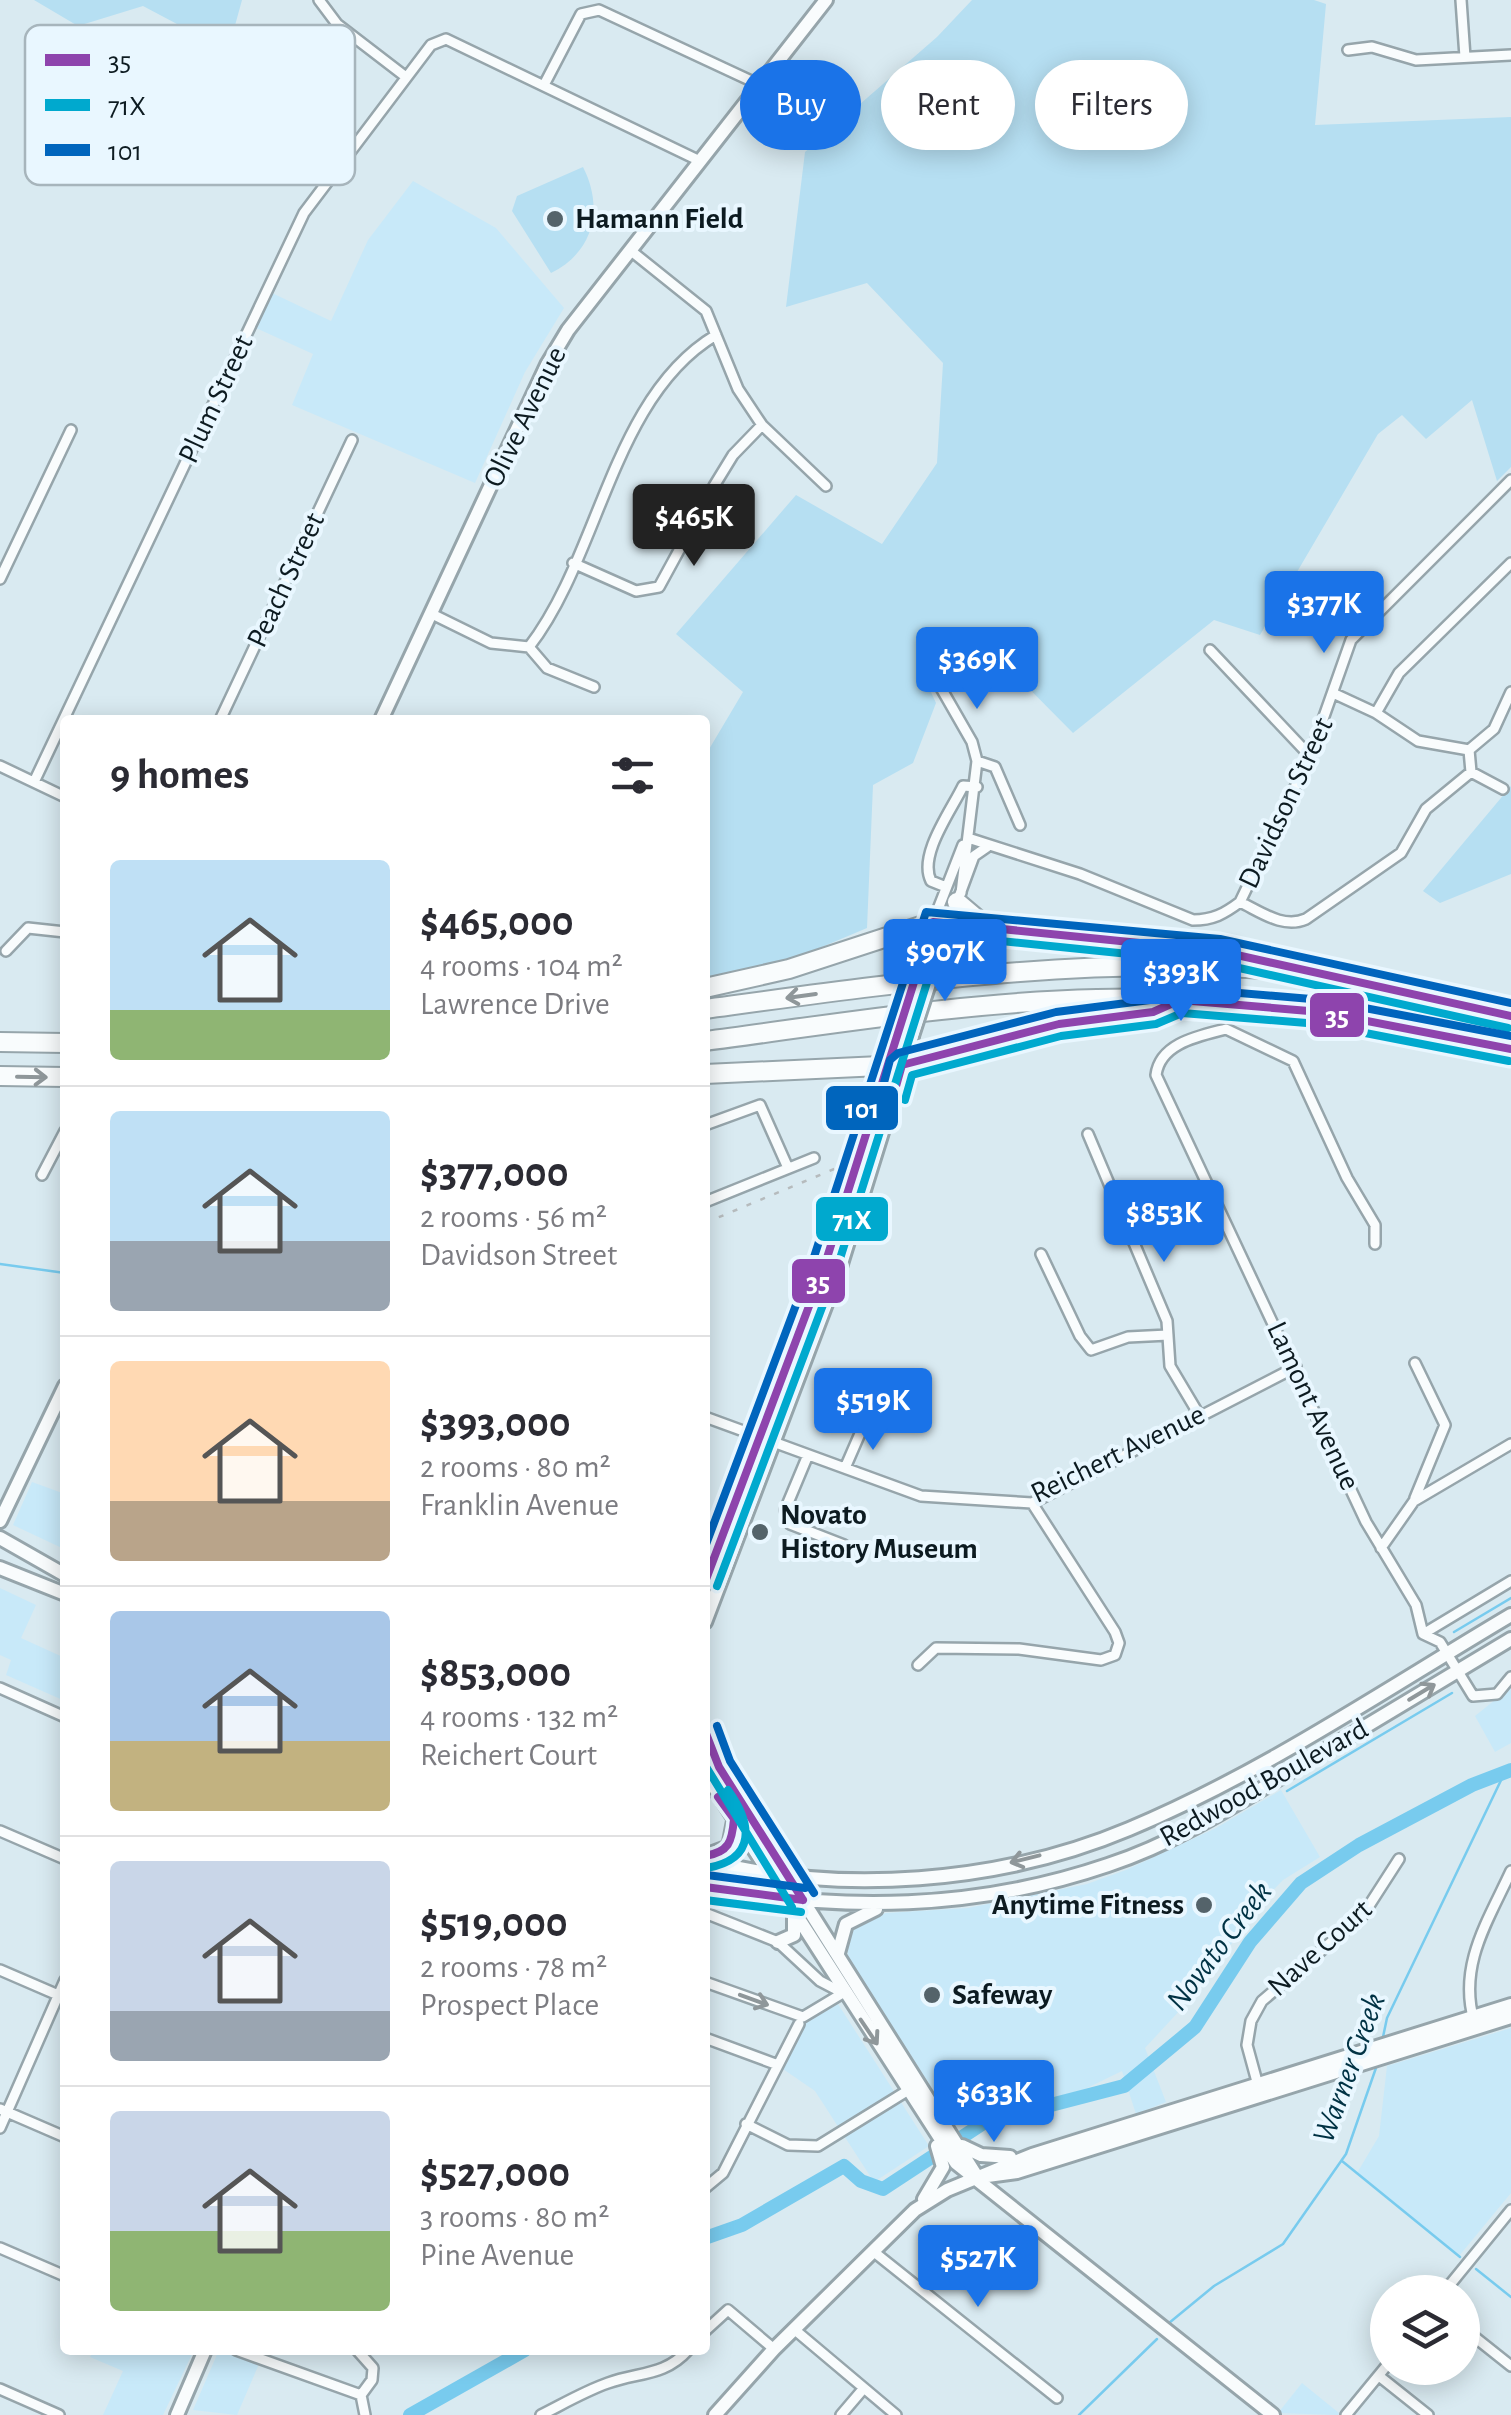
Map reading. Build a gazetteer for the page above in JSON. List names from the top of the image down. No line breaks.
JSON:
{"streets":{"main road":["Olive Avenue","Redwood Boulevard"],"street":["Plum Street","Peach Street","Davidson Street","Lamont Avenue","Reichert Avenue","Nave Court"]},"crossings":[["Lamont Avenue","Reichert Avenue"]],"water":["Novato Creek","Warner Creek"],"places":["Hamann Field","Novato History Museum","Anytime Fitness","Safeway"],"lines":["transit line 101","transit line 35","transit line 71X"],"legend":["35","71X","101"],"page":{"chip":["Buy","Rent","Filters"],"price":["$465K","$377K","$369K","$907K","$393K","$853K","$519K","$633K","$527K"],"heading":"9 homes","list":[{"name":"$465,000","note":"4 rooms · 104 m² · Lawrence Drive"},{"name":"$377,000","note":"2 rooms · 56 m² · Davidson Street"},{"name":"$393,000","note":"2 rooms · 80 m² · Franklin Avenue"},{"name":"$853,000","note":"4 rooms · 132 m² · Reichert Court"},{"name":"$519,000","note":"2 rooms · 78 m² · Prospect Place"},{"name":"$527,000","note":"3 rooms · 80 m² · Pine Avenue"}]}}
